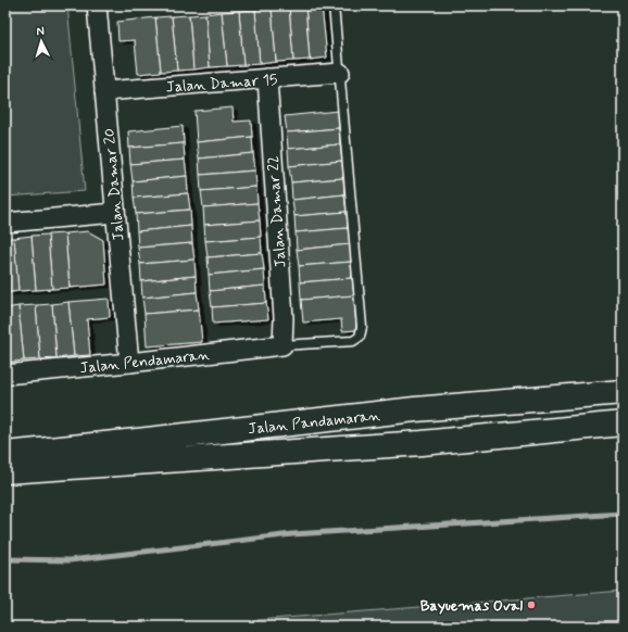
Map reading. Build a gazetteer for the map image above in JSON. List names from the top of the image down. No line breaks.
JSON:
{"streets":{"main road":["Jalan Pandamaran"],"street":["Jalan Damar 15","Jalan Damar 20","Jalan Damar 22","Jalan Pendamaran"]},"crossings":[["Jalan Damar 15","Jalan Damar 20"],["Jalan Damar 15","Jalan Damar 22"],["Jalan Damar 20","Jalan Pendamaran"],["Jalan Damar 22","Jalan Pendamaran"]],"places":["Bayuemas Oval"],"north":"top"}
